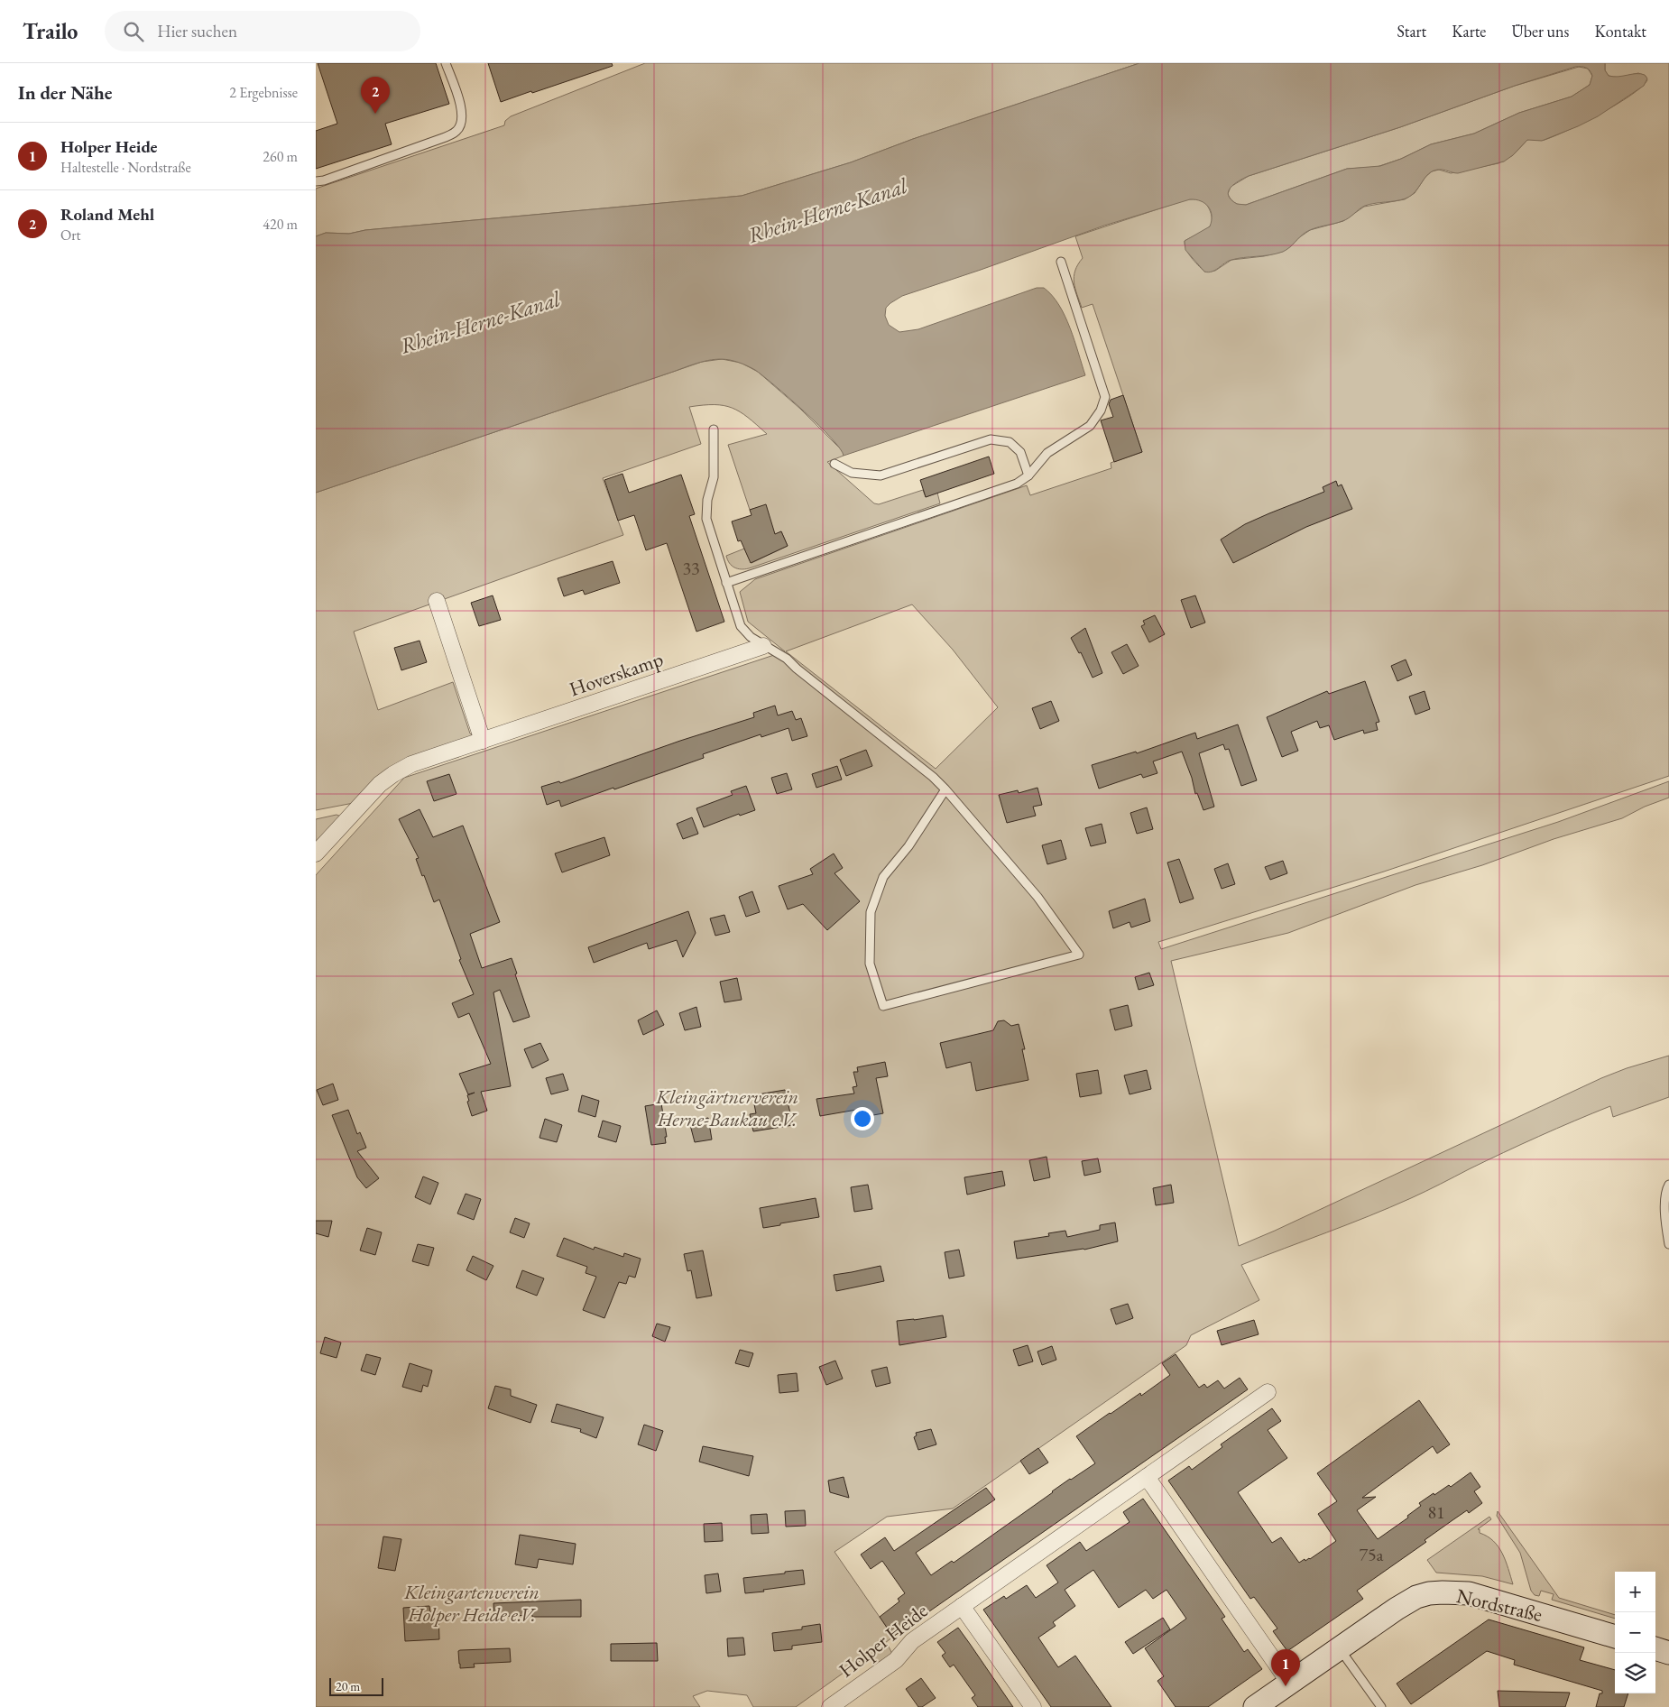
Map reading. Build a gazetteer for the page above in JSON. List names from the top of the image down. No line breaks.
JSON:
{"streets":{"street":["Hoverskamp","Nordstraße","Holper Heide"]},"water":["Rhein-Herne-Kanal"],"parks":["Kleingärtnerverein Herne-Baukau e.V.","Kleingartenverein Holper Heide e.V."],"house_numbers":["33","81","75a"],"scale_bar":"20 m","page":{"header":"Trailo","search":"Hier suchen","nav":["Start","Karte","Über uns","Kontakt"],"heading":["In der Nähe","2 Ergebnisse"],"pins":["2","1"],"list":[{"mark":"1","name":"Holper Heide","note":"Haltestelle · Nordstraße","value":"260 m"},{"mark":"2","name":"Roland Mehl","note":"Ort","value":"420 m"}],"map_buttons":["+","−"],"scale":"20 m"}}
